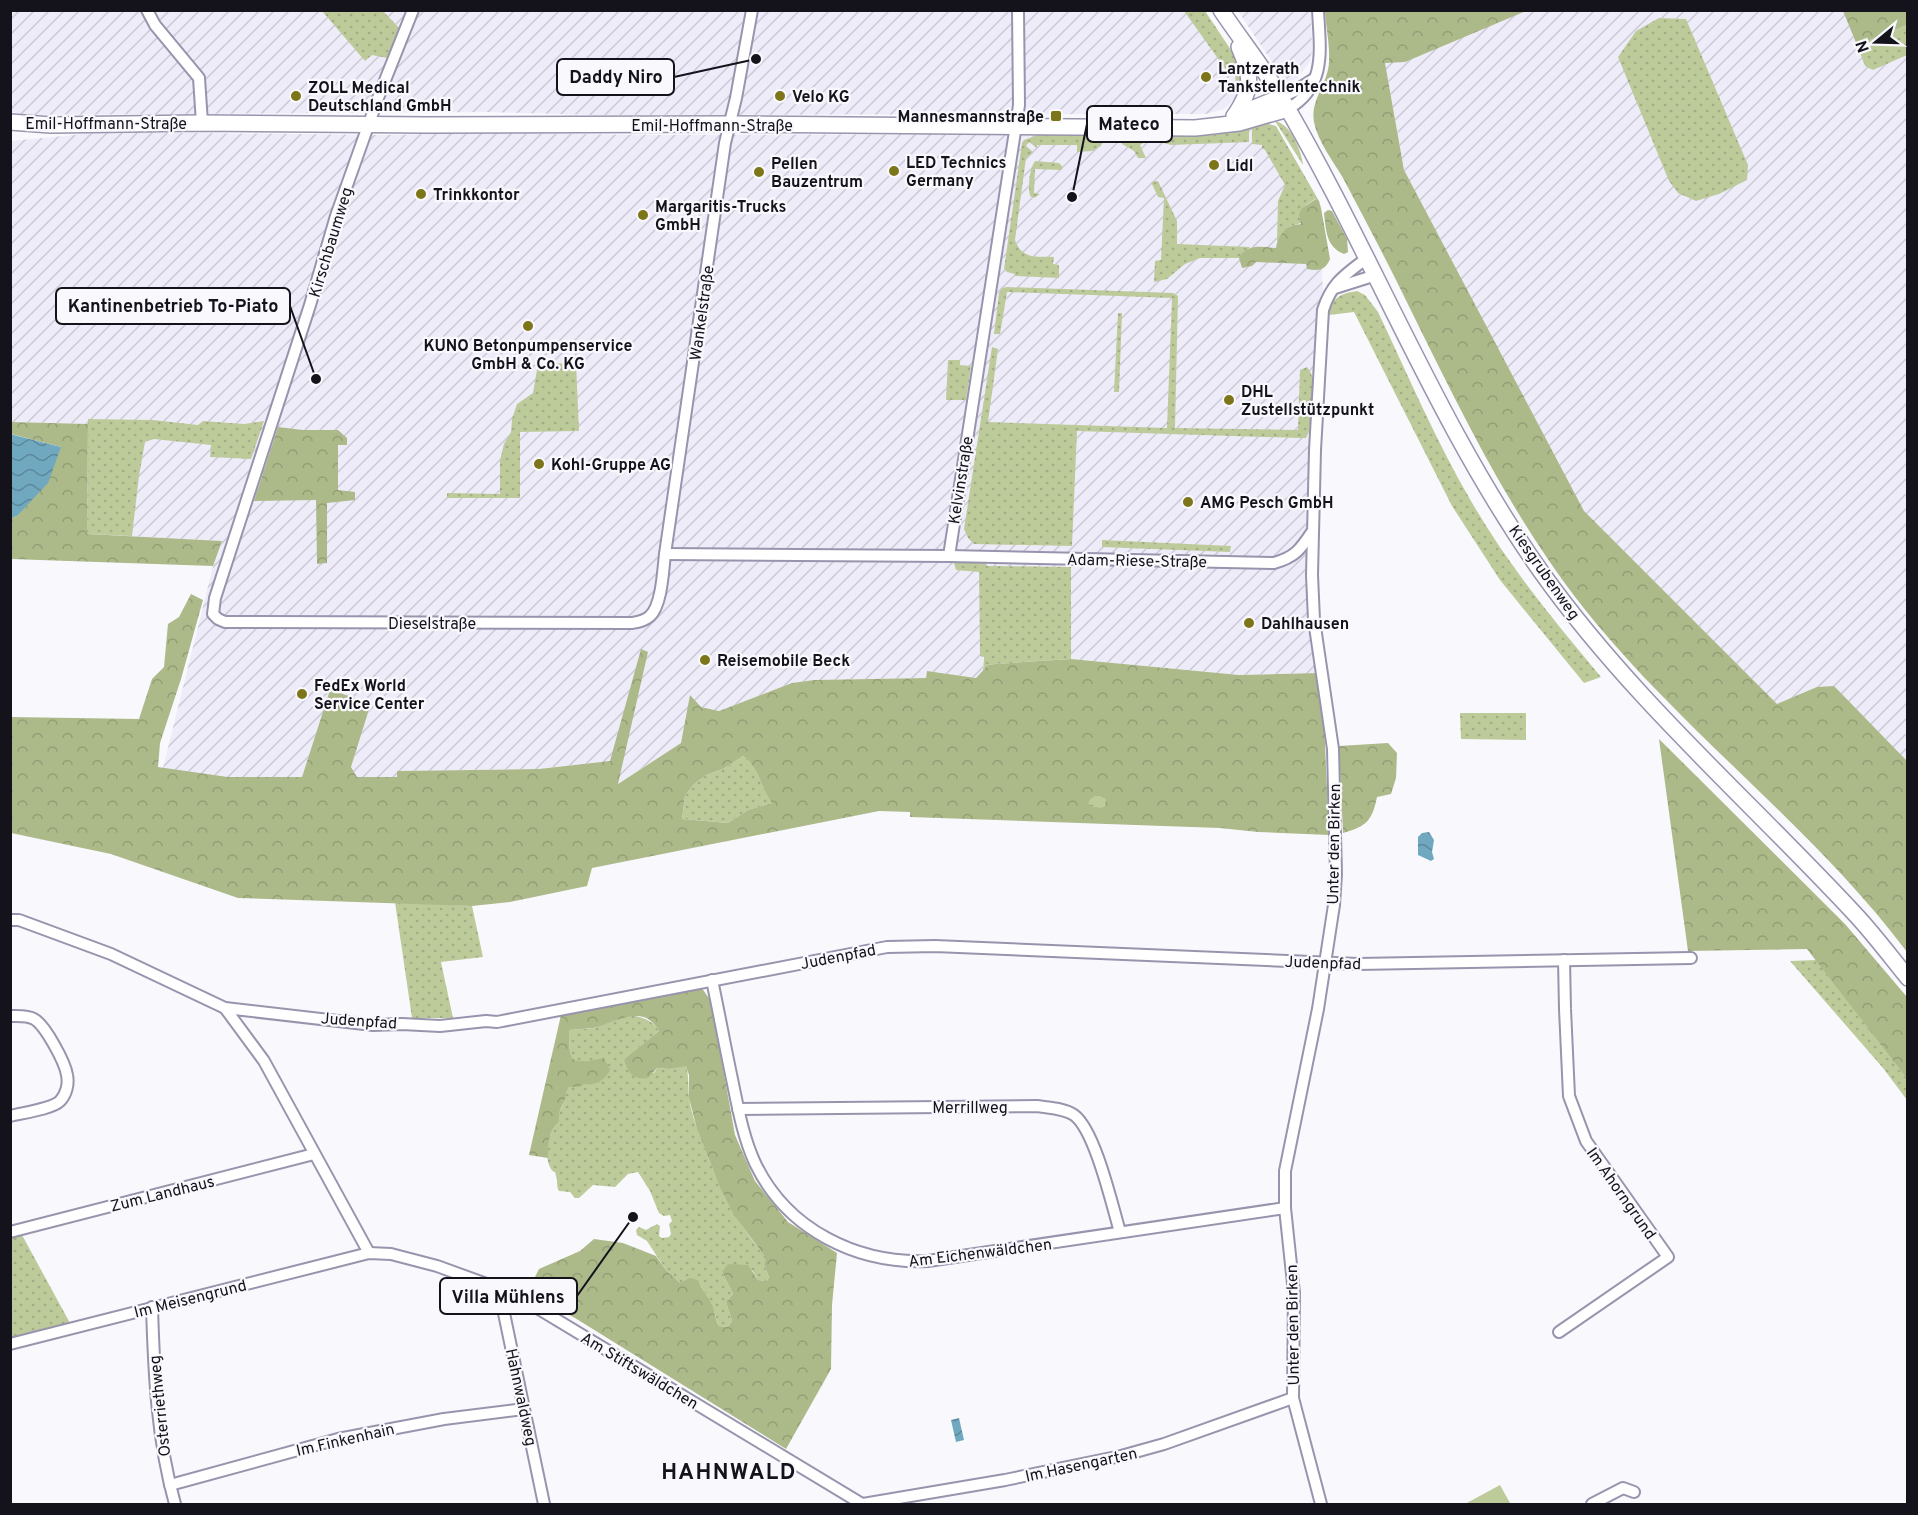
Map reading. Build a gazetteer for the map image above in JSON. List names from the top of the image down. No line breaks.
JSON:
{"streets":{"street":["Emil-Hoffmann-Straße","Kirschbaumweg","Wankelstraße","Kelvinstraße","Adam-Riese-Straße","Kiesgrubenweg","Dieselstraße","Unter den Birken","Judenpfad","Merrillweg","Zum Landhaus","Im Ahorngrund","Am Eichenwäldchen","Im Meisengrund","Am Stiftswäldchen","Hahnwaldweg","Osterriethweg","Im Finkenhain","Im Hasengarten"]},"crossings":[["Emil-Hoffmann-Straße","Kirschbaumweg"],["Emil-Hoffmann-Straße","Wankelstraße"],["Emil-Hoffmann-Straße","Kelvinstraße"],["Emil-Hoffmann-Straße","Kiesgrubenweg"],["Kirschbaumweg","Dieselstraße"],["Wankelstraße","Dieselstraße"],["Kelvinstraße","Adam-Riese-Straße"],["Adam-Riese-Straße","Unter den Birken"],["Kiesgrubenweg","Unter den Birken"],["Unter den Birken","Judenpfad"],["Unter den Birken","Am Eichenwäldchen"],["Unter den Birken","Im Hasengarten"],["Judenpfad","Im Ahorngrund"],["Judenpfad","Am Eichenwäldchen"],["Merrillweg","Am Eichenwäldchen"],["Im Meisengrund","Am Stiftswäldchen"],["Im Meisengrund","Osterriethweg"],["Am Stiftswäldchen","Hahnwaldweg"],["Am Stiftswäldchen","Im Hasengarten"],["Hahnwaldweg","Im Finkenhain"],["Osterriethweg","Im Finkenhain"]],"districts":["HAHNWALD"],"places":{"other":["Daddy Niro","Lantzerath Tankstellentechnik","ZOLL Medical Deutschland GmbH","Velo KG","Lidl","LED Technics Germany","Pellen Bauzentrum","Trinkkontor","Mateco","Margaritis-Trucks GmbH","KUNO Betonpumpenservice GmbH & Co. KG","Kantinenbetrieb To-Piato","DHL Zustellstützpunkt","Kohl-Gruppe AG","AMG Pesch GmbH","Dahlhausen","Reisemobile Beck","FedEx World Service Center","Villa Mühlens"],"transit":["Mannesmannstraße"]},"north":"left"}
